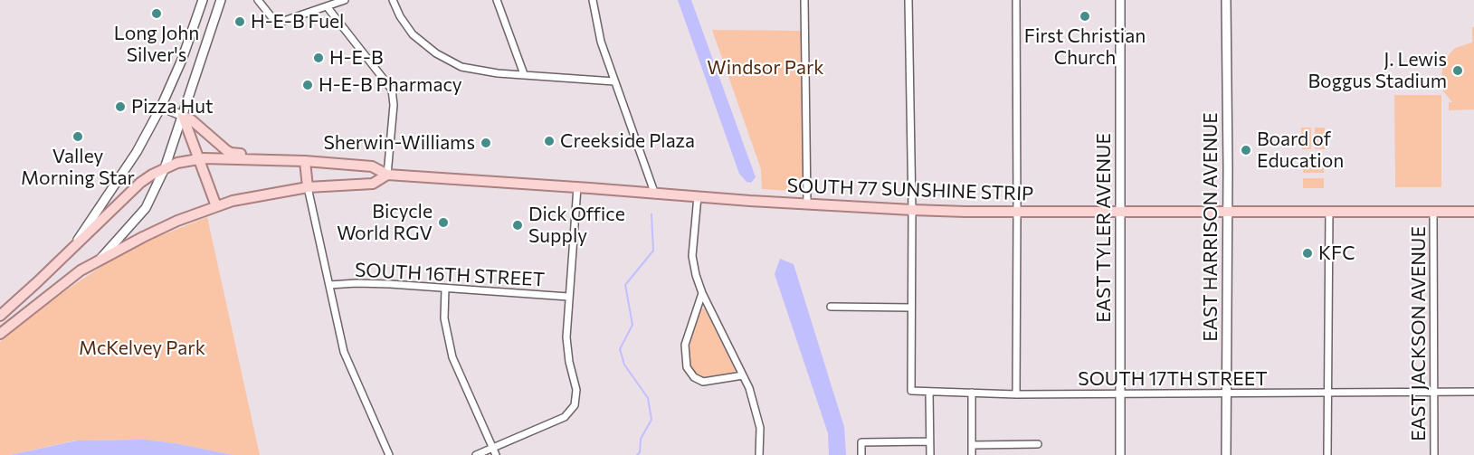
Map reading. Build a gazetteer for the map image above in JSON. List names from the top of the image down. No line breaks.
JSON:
{"streets":{"main road":["SOUTH 77 SUNSHINE STRIP","EAST HARRISON AVENUE","EAST TYLER AVENUE"],"street":["SOUTH 16TH STREET","EAST JACKSON AVENUE","SOUTH 17TH STREET"]},"crossings":[["SOUTH 77 SUNSHINE STRIP","EAST HARRISON AVENUE"],["SOUTH 77 SUNSHINE STRIP","EAST TYLER AVENUE"],["SOUTH 77 SUNSHINE STRIP","EAST JACKSON AVENUE"],["EAST HARRISON AVENUE","SOUTH 17TH STREET"],["EAST TYLER AVENUE","SOUTH 17TH STREET"],["EAST JACKSON AVENUE","SOUTH 17TH STREET"]],"parks":["Windsor Park","McKelvey Park"],"places":["Long John Silver's","First Christian Church","H-E-B Fuel","H-E-B","J. Lewis Boggus Stadium","H-E-B Pharmacy","Pizza Hut","Valley Morning Star","Creekside Plaza","Sherwin-Williams","Board of Education","Bicycle World RGV","Dick Office Supply","KFC"]}
